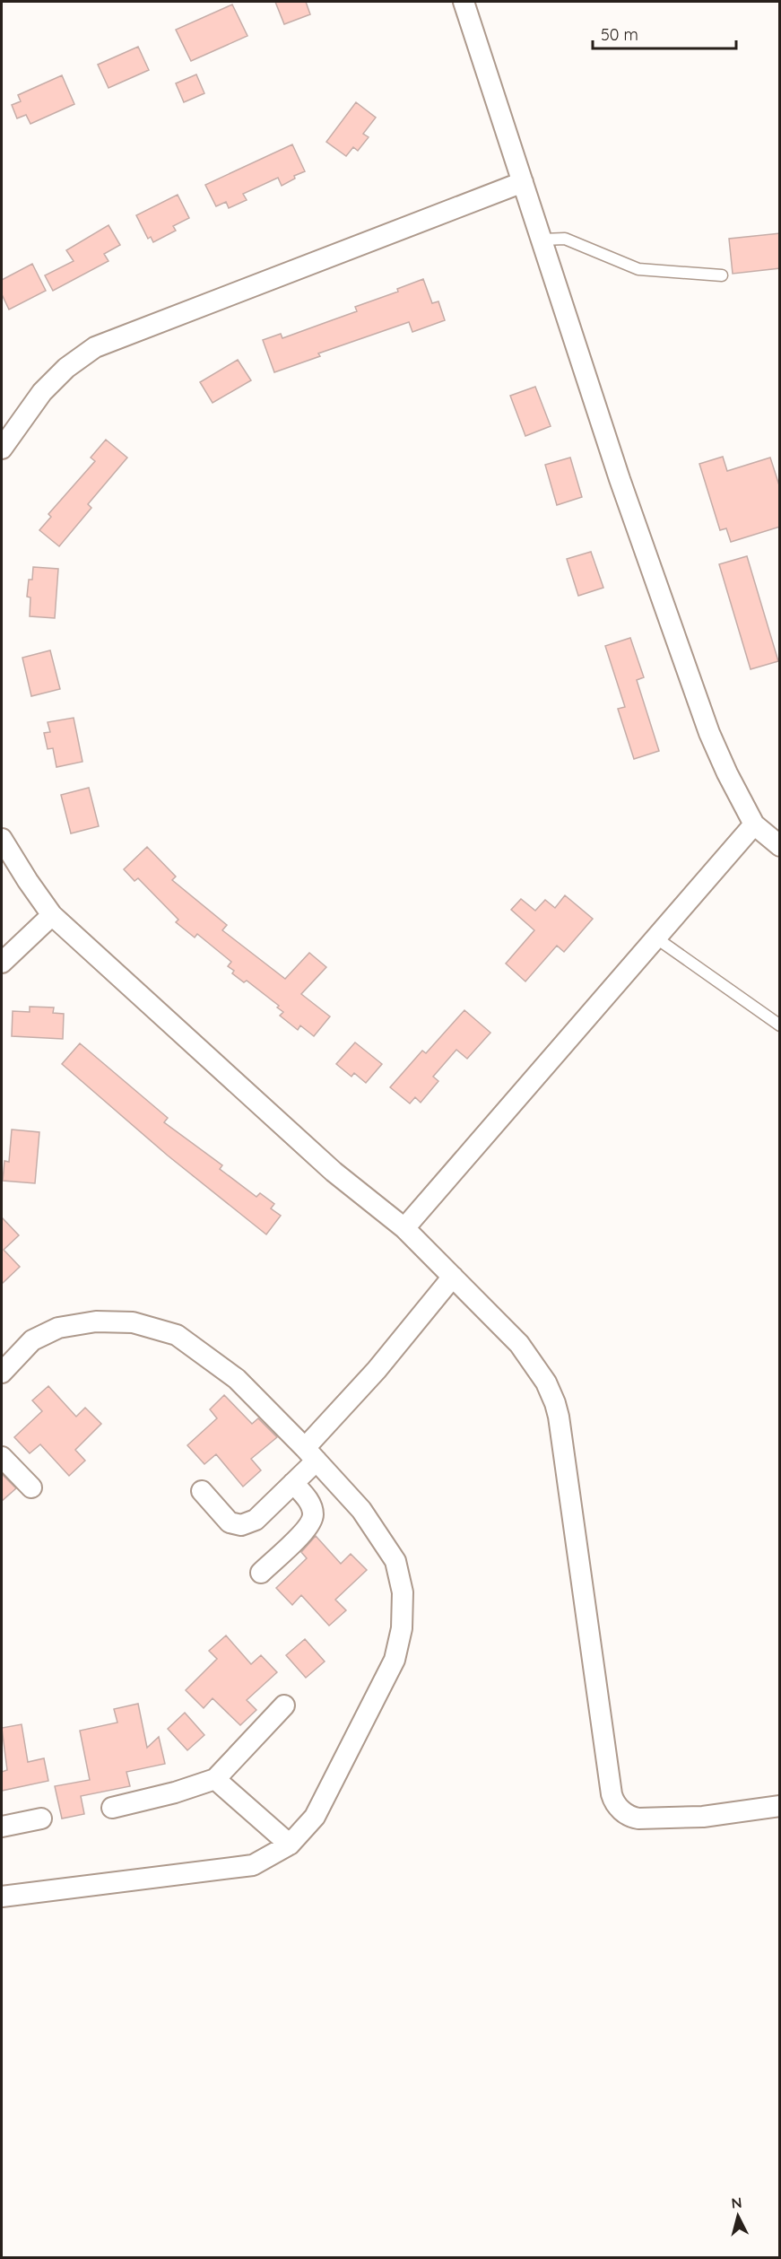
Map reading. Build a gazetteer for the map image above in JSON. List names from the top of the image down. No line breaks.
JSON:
{"scale_bar":"50 m","north":"top"}
